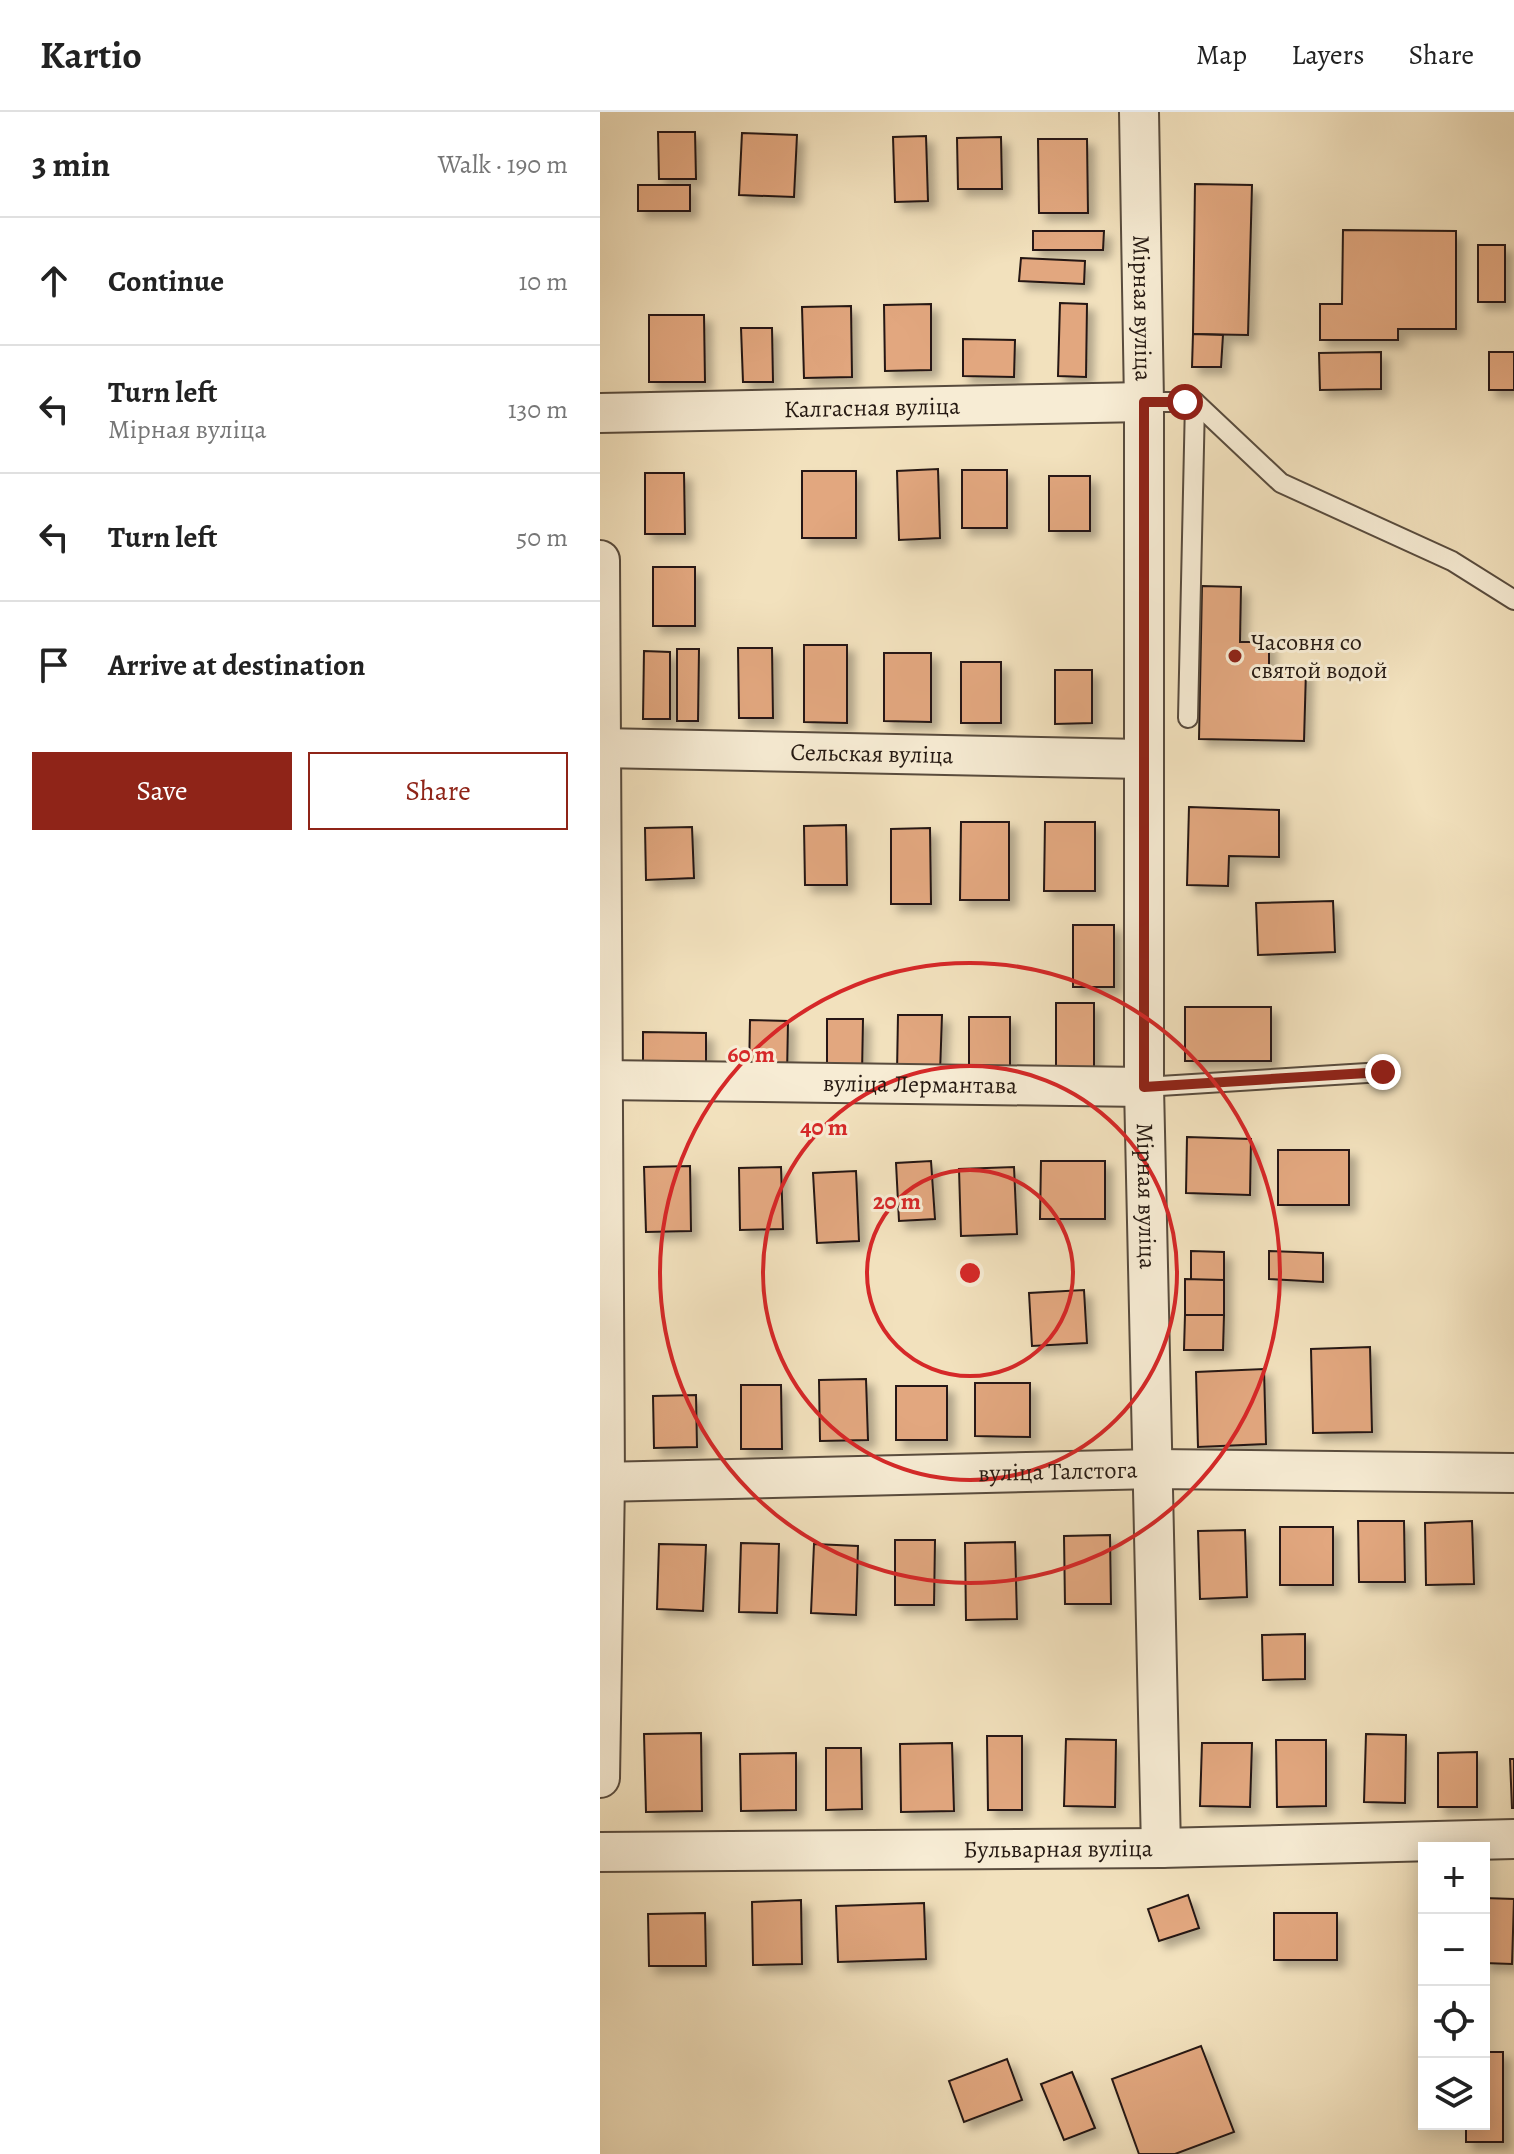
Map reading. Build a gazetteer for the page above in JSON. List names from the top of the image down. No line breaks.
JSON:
{"streets":{"street":["Мірная вуліца","Калгасная вуліца","Сельская вуліца","вуліца Лермантава","вуліца Талстога","Бульварная вуліца"]},"crossings":[["Мірная вуліца","Калгасная вуліца"],["Мірная вуліца","Сельская вуліца"],["Мірная вуліца","вуліца Лермантава"],["Мірная вуліца","вуліца Талстога"],["Мірная вуліца","Бульварная вуліца"]],"places":["Часовня со святой водой"],"page":{"header":"Kartio","nav":["Map","Layers","Share"],"heading":["3 min","Walk · 190 m"],"list":[["Continue","10 m"],["Turn left","Мірная вуліца","130 m"],["Turn left","50 m"],"Arrive at destination"],"buttons":["Save","Share"],"map_buttons":["+","−"]},"rings":["60 m","40 m","20 m"]}
